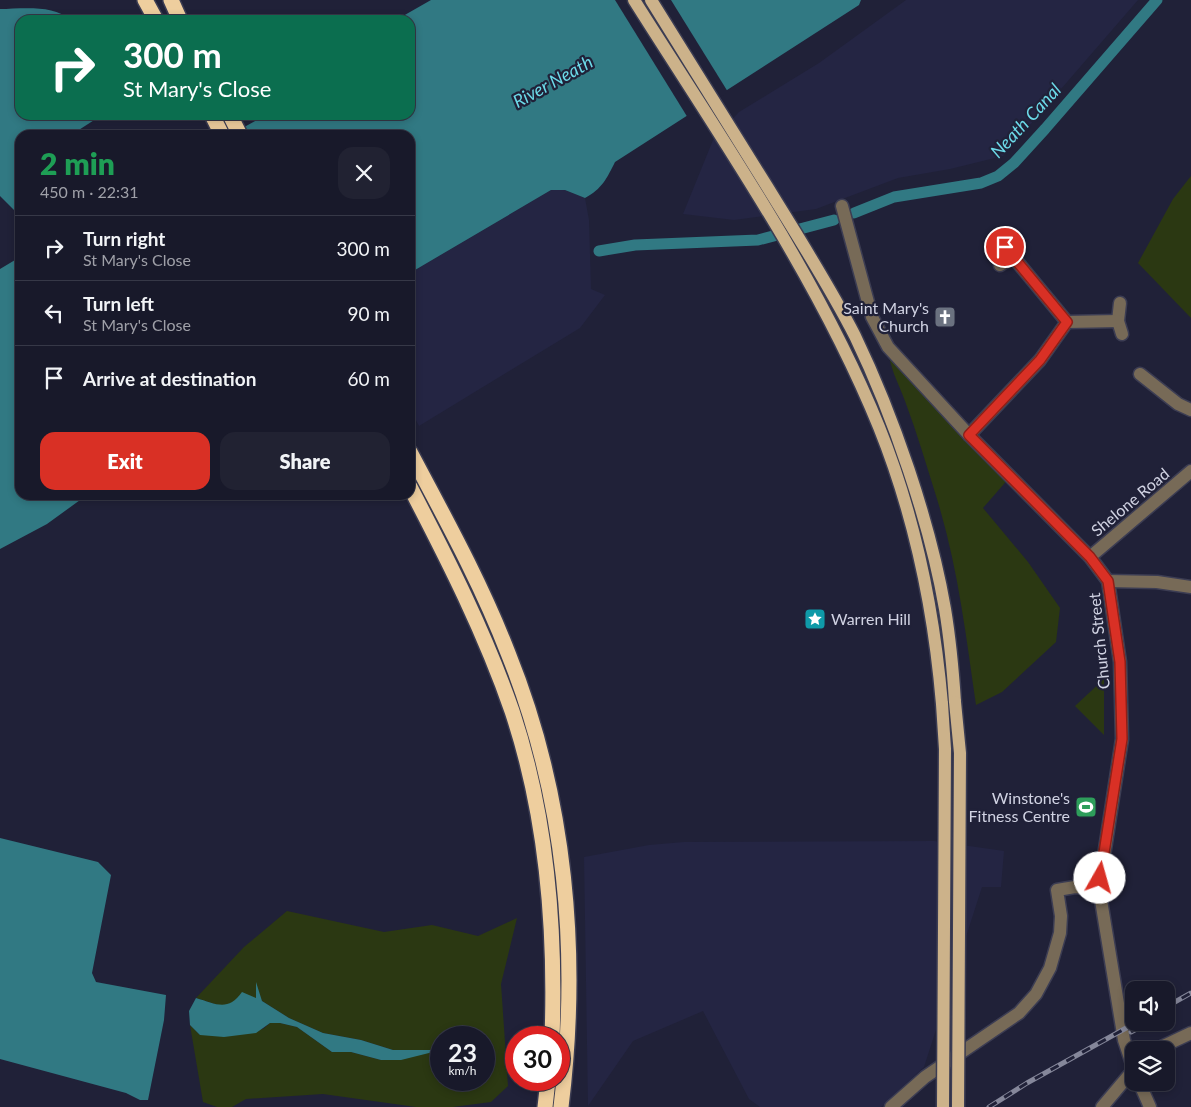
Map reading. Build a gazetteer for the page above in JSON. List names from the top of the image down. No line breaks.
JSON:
{"streets":{"street":["Shelone Road","Church Street"]},"crossings":[["Shelone Road","Church Street"]],"water":["River Neath","Neath Canal"],"places":{"church":["Saint Mary's Church"],"place":["Warren Hill"],"sports":["Winstone's Fitness Centre"]},"page":{"turn":["300 m","St Mary's Close"],"heading":["2 min","450 m · 22:31"],"list":[{"name":"Turn right","note":"St Mary's Close","value":"300 m"},{"name":"Turn left","note":"St Mary's Close","value":"90 m"},{"name":"Arrive at destination","value":"60 m"}],"buttons":["Exit","Share"],"speed":"23 km/h","limit":"30"}}
